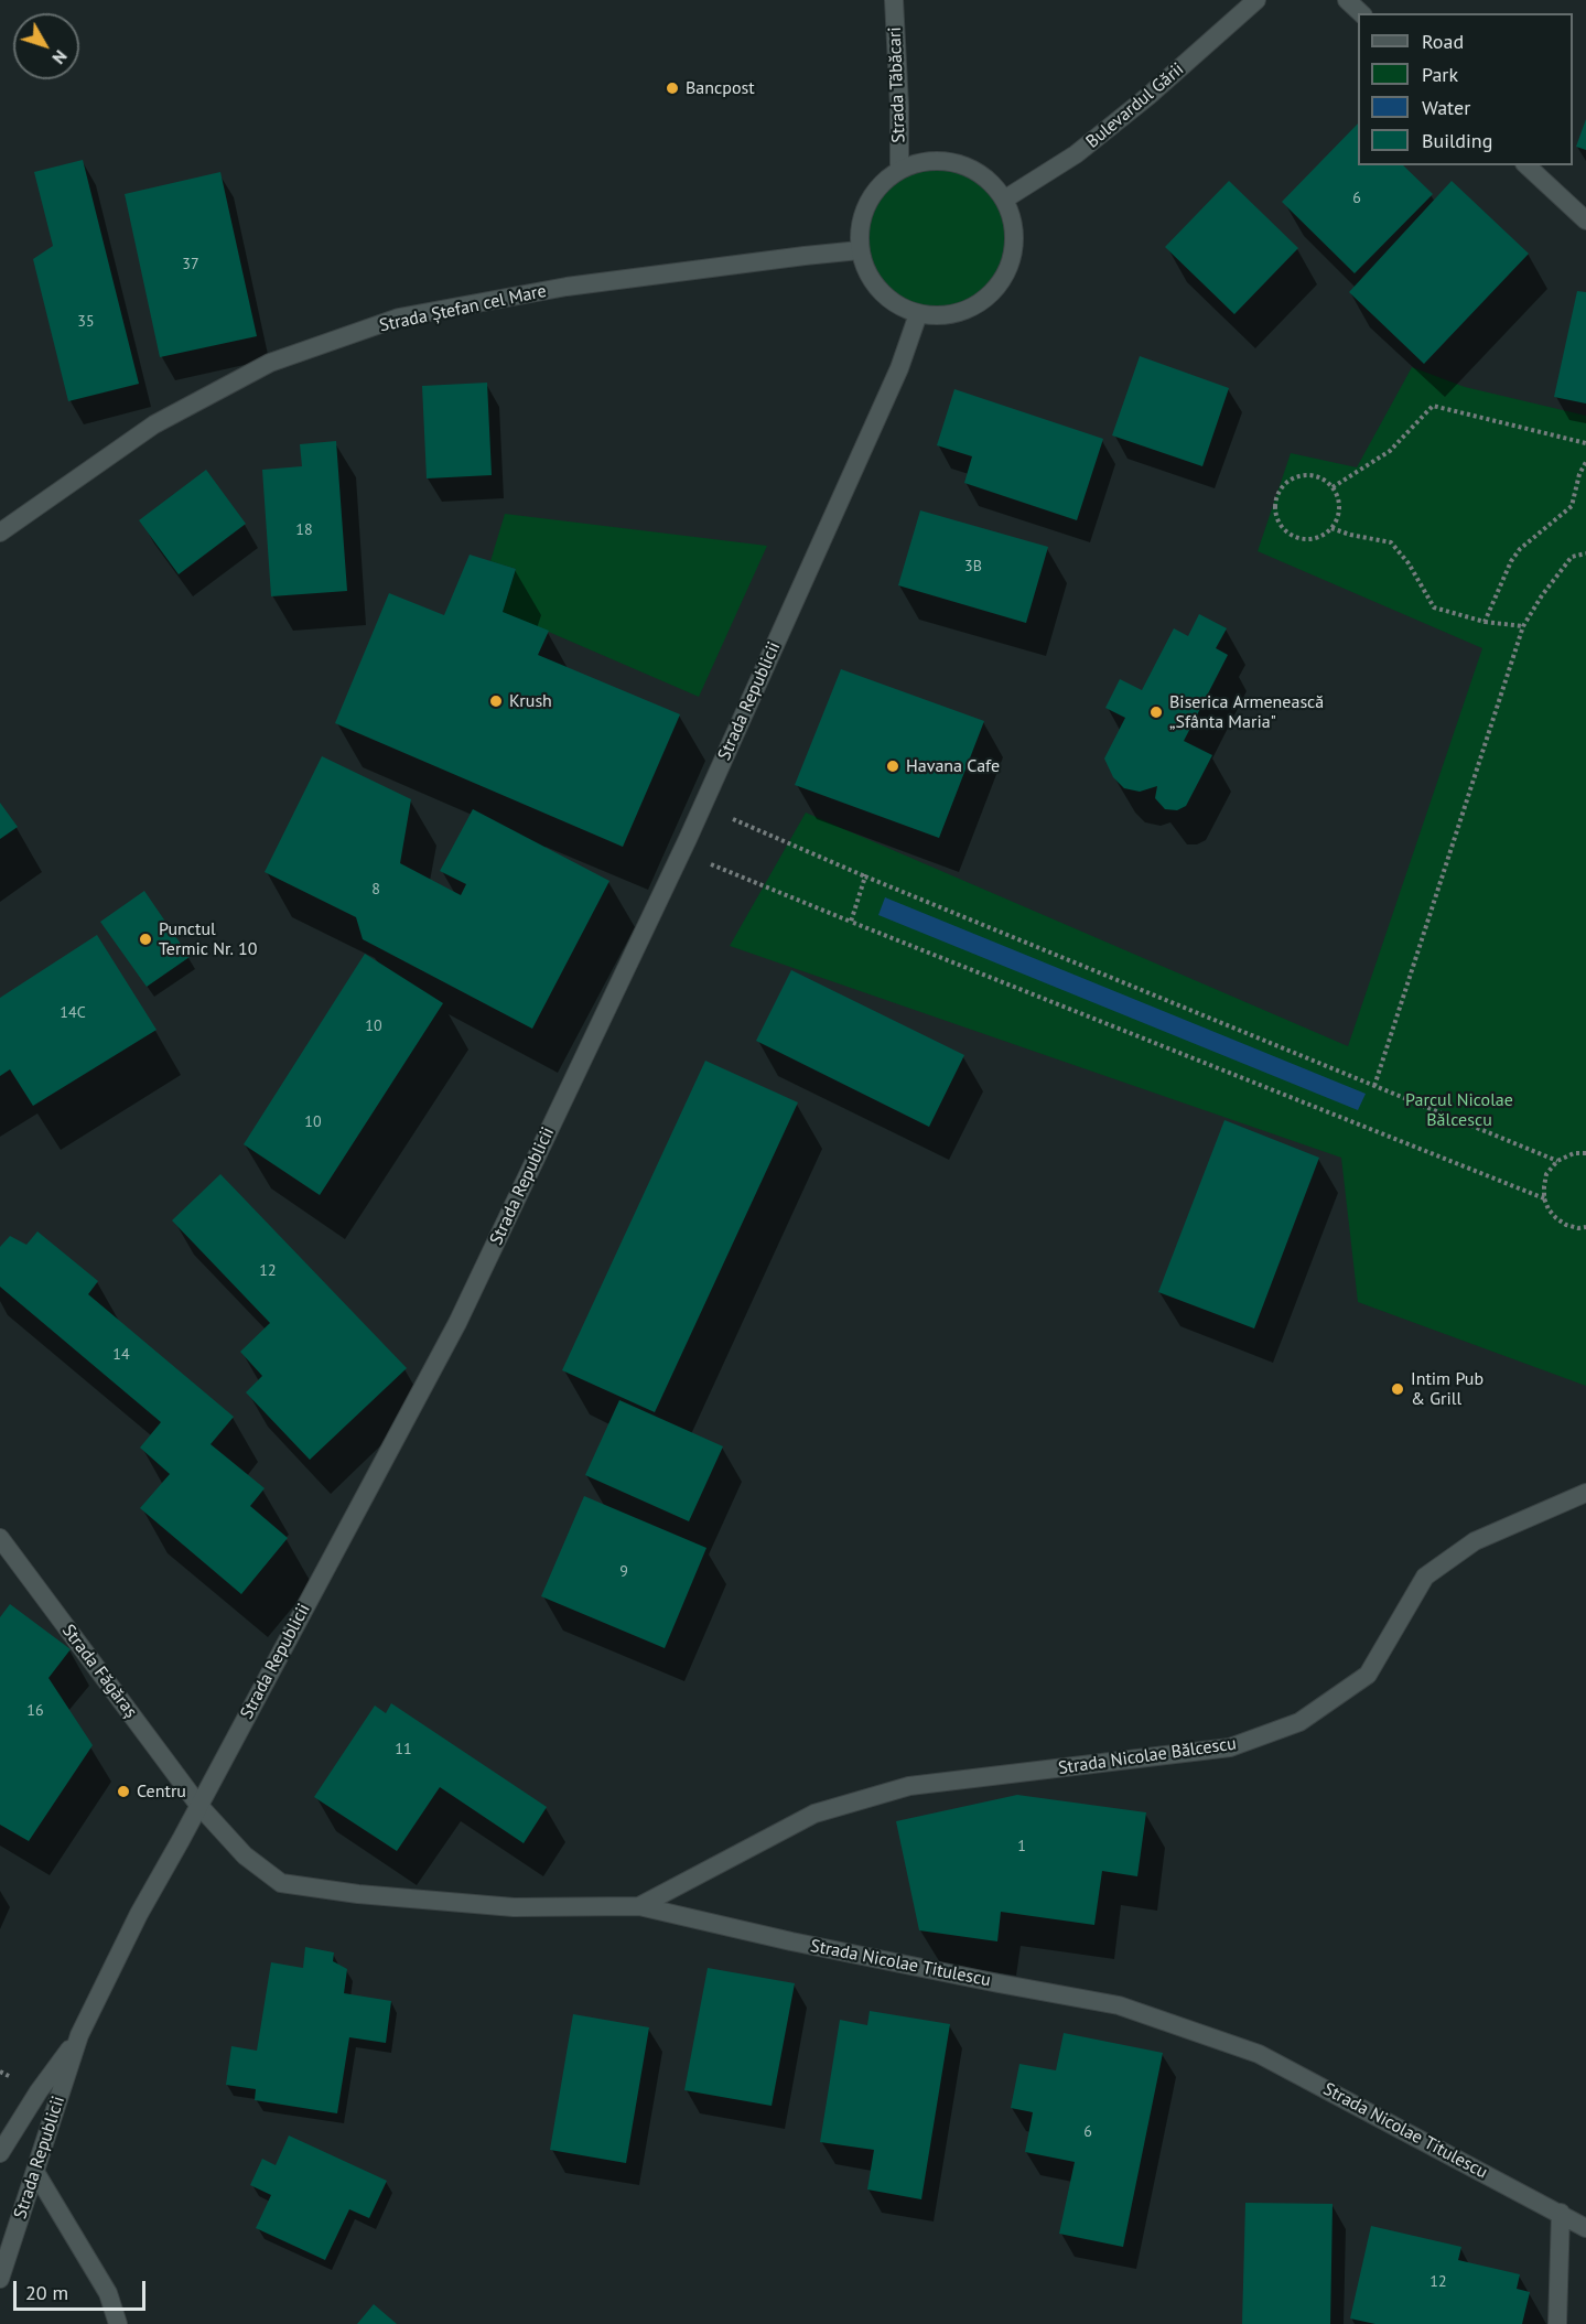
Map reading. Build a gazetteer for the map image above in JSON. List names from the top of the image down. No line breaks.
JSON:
{"streets":{"street":["Strada Tăbăcari","Bulevardul Gării","Strada Ștefan cel Mare","Strada Republicii","Strada Făgăraș","Strada Nicolae Bălcescu","Strada Nicolae Titulescu"]},"crossings":[["Strada Tăbăcari","Bulevardul Gării"],["Strada Tăbăcari","Strada Ștefan cel Mare"],["Strada Tăbăcari","Strada Republicii"],["Bulevardul Gării","Strada Ștefan cel Mare"],["Bulevardul Gării","Strada Republicii"],["Strada Ștefan cel Mare","Strada Republicii"],["Strada Republicii","Strada Făgăraș"],["Strada Republicii","Strada Nicolae Titulescu"],["Strada Făgăraș","Strada Nicolae Titulescu"],["Strada Nicolae Bălcescu","Strada Nicolae Titulescu"]],"parks":["Parcul Nicolae Bălcescu"],"places":["Bancpost","Krush","Biserica Armenească „Sfânta Maria\"","Havana Cafe","Punctul Termic Nr. 10","Intim Pub & Grill","Centru"],"house_numbers":["6","37","35","18","3B","8","14C","10","10","12","14","9","16","11","1","6","12"],"legend":["Road","Park","Water","Building"],"scale_bar":"20 m","north":"bottom right"}
